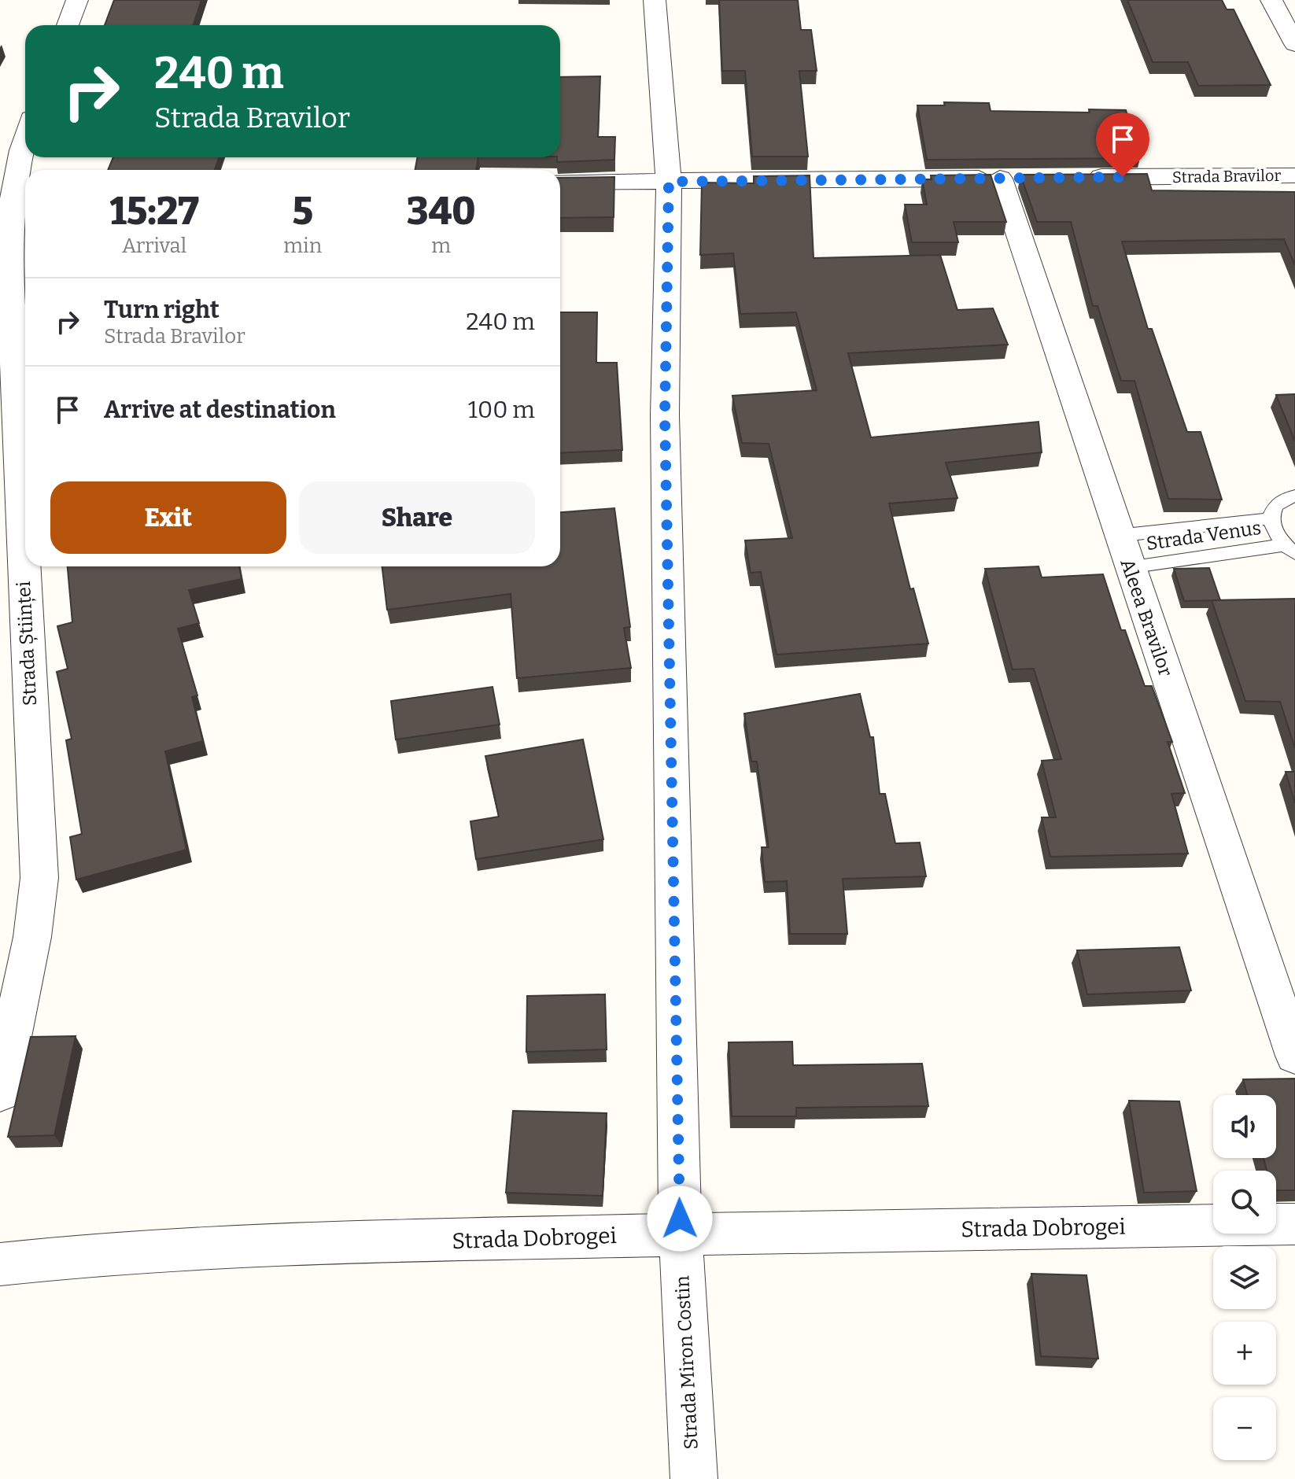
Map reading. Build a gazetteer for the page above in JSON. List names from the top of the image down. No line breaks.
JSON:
{"streets":{"street":["Strada Bravilor","Aleea Bravilor","Strada Științei","Strada Dobrogei","Strada Miron Costin"],"lane":["Strada Venus"]},"crossings":[["Strada Venus","Aleea Bravilor"],["Aleea Bravilor","Strada Miron Costin"],["Strada Dobrogei","Strada Miron Costin"]],"page":{"turn":["240 m","Strada Bravilor"],"eta":["15:27","Arrival","5","min","340","m"],"list":[{"name":"Turn right","note":"Strada Bravilor","value":"240 m"},{"name":"Arrive at destination","value":"100 m"}],"buttons":["Exit","Share"],"map_buttons":["+","−"]}}
